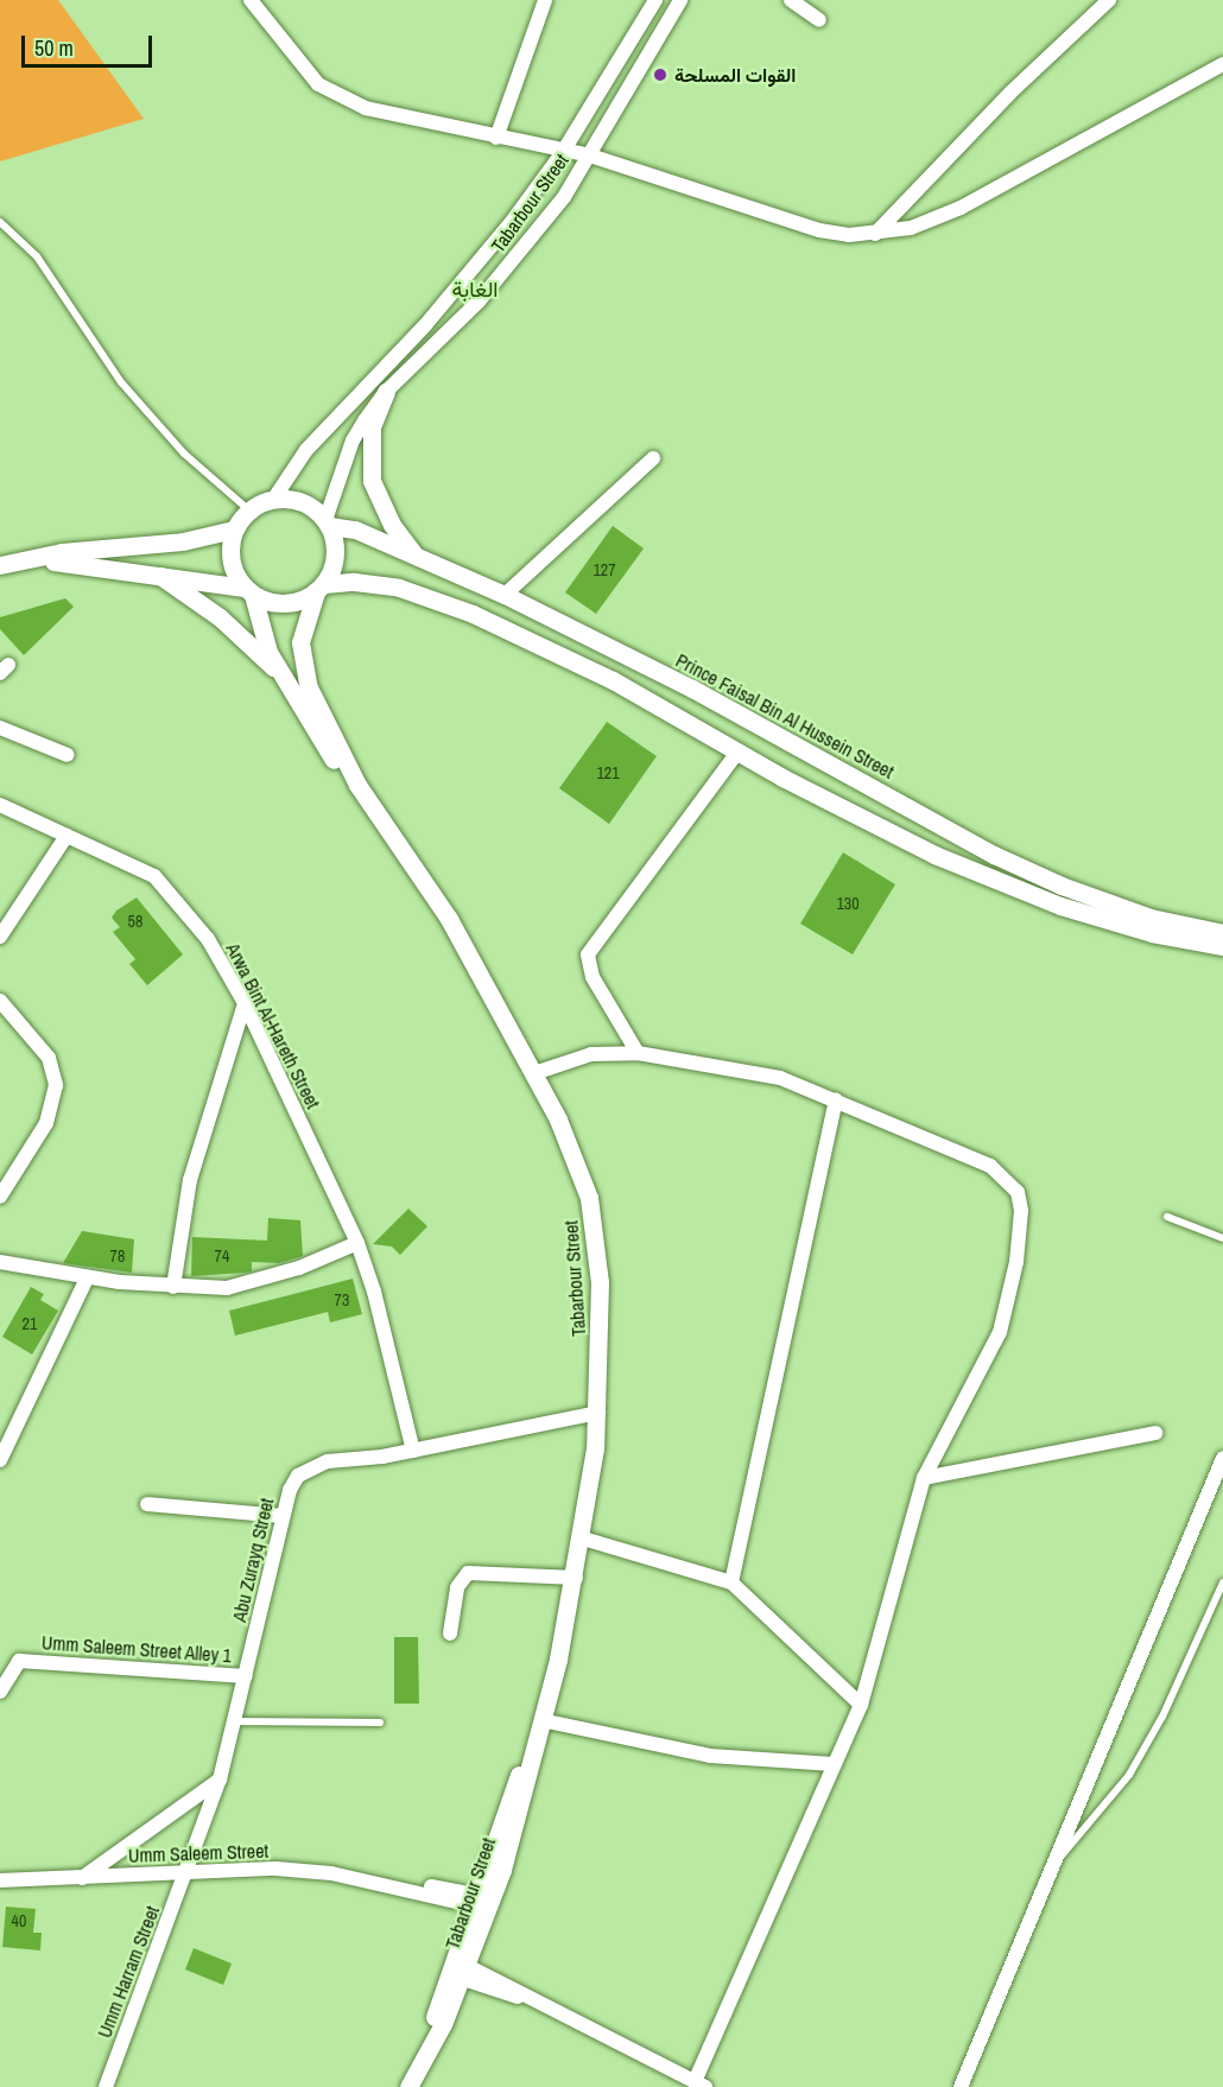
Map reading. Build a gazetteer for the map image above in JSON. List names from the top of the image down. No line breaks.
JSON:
{"streets":{"street":["Tabarbour Street","Prince Faisal Bin Al Hussein Street","Arwa Bint Al-Hareth Street","Abu Zurayq Street","Umm Saleem Street Alley 1","Umm Saleem Street","Umm Harram Street"]},"crossings":[["Tabarbour Street","Prince Faisal Bin Al Hussein Street"],["Tabarbour Street","Abu Zurayq Street"],["Tabarbour Street","Umm Saleem Street"],["Arwa Bint Al-Hareth Street","Abu Zurayq Street"],["Abu Zurayq Street","Umm Saleem Street Alley 1"],["Abu Zurayq Street","Umm Saleem Street"],["Abu Zurayq Street","Umm Harram Street"],["Umm Saleem Street","Umm Harram Street"]],"districts":["الغابة"],"places":["القوات المسلحة"],"house_numbers":["127","121","130","58","78","74","73","21","40"],"scale_bar":"50 m"}
